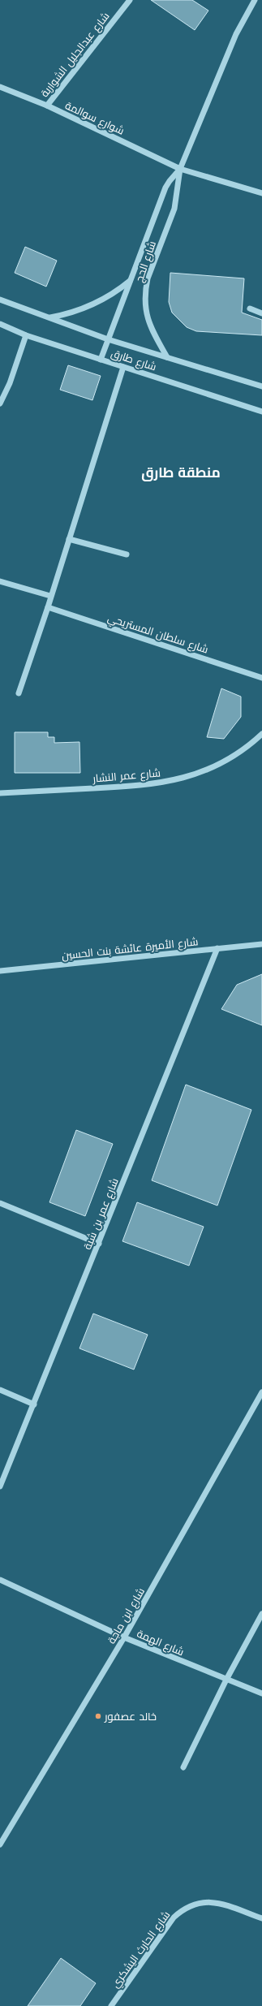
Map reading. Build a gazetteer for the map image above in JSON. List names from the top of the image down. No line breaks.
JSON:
{"streets":{"street":["شارع عبدالجليل الشواربة","شوارع سوالمة","شارع الحج","شارع طارق","شارع سلطان المستريحي","شارع عمر النشار","شارع الأميرة عائشة بنت الحسين","شارع عمر بن شبة","شارع ابن ماجة","شارع الهمة","شارع الحارث اليشكري"]},"crossings":[["شارع عبدالجليل الشواربة","شوارع سوالمة"],["شوارع سوالمة","شارع الحج"],["شارع الحج","شارع طارق"],["شارع الأميرة عائشة بنت الحسين","شارع عمر بن شبة"],["شارع ابن ماجة","شارع الهمة"]],"districts":["منطقة طارق"],"places":["خالد عصفور"]}
